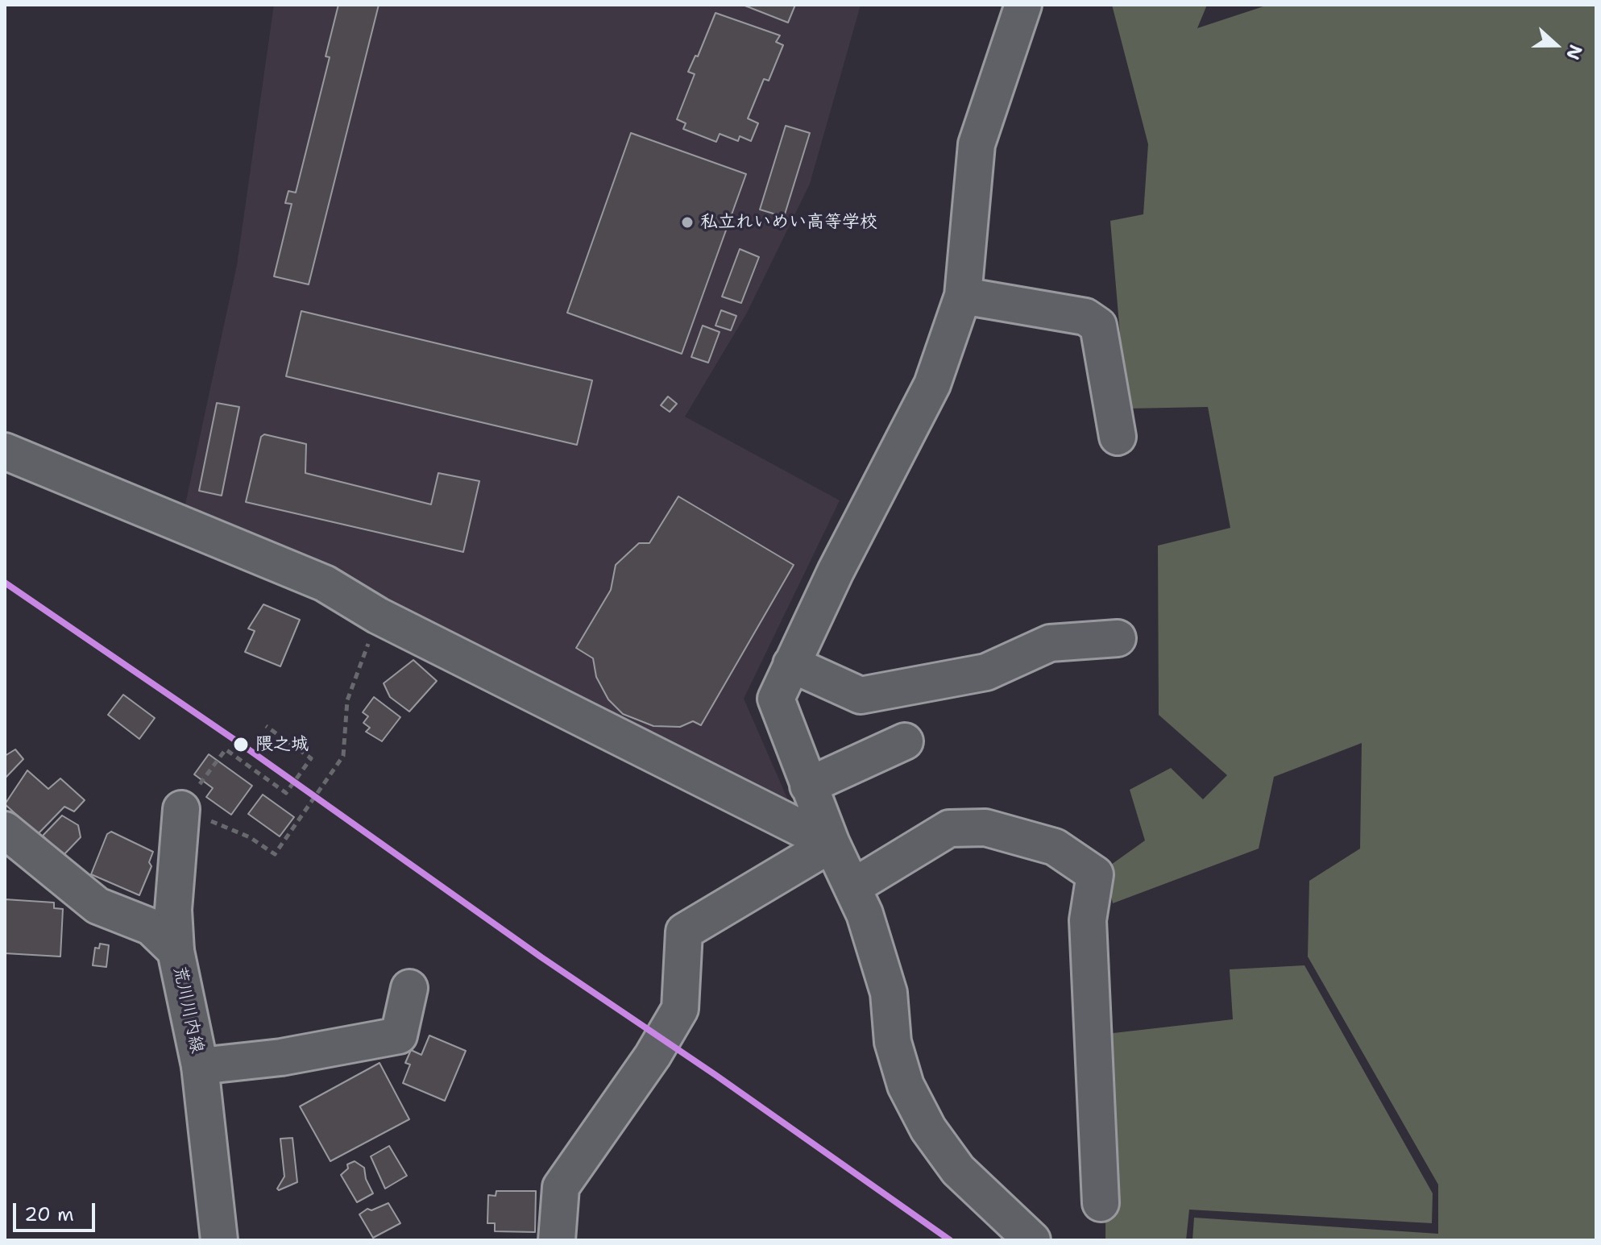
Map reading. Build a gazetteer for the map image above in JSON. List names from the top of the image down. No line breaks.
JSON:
{"streets":{"street":["荒川川内線"]},"places":["私立れいめい高等学校","隈之城"],"scale_bar":"20 m","north":"right"}
